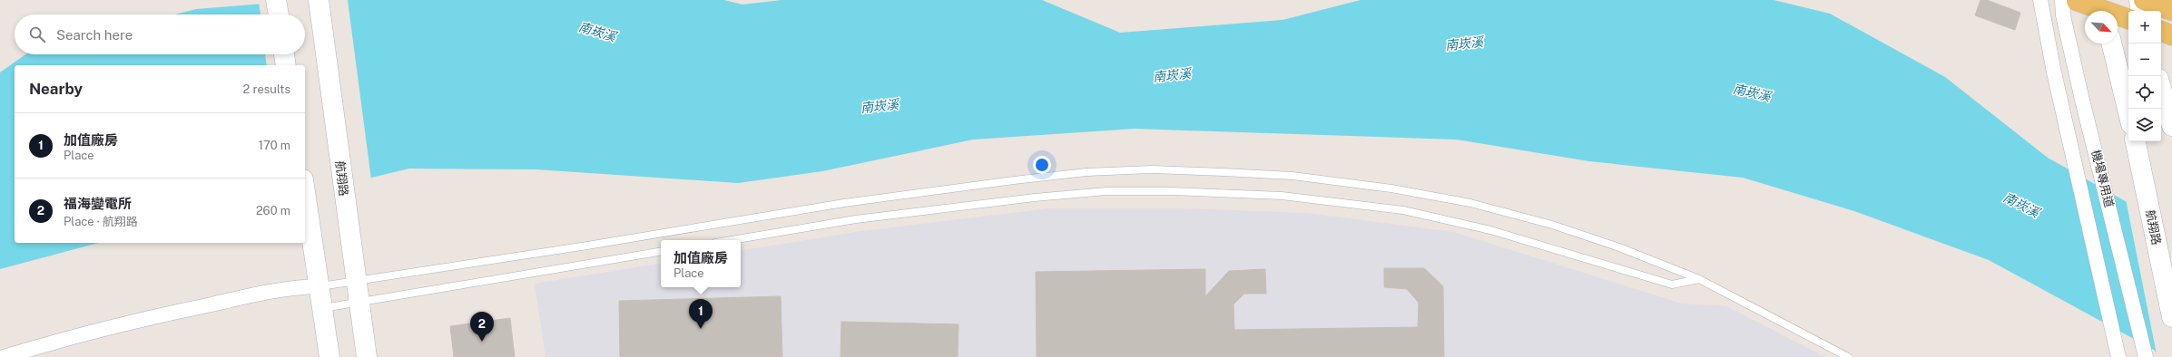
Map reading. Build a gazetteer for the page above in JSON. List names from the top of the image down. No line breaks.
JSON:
{"streets":{"street":["航翔路","機場專用道"]},"water":["南崁溪"],"north":"bottom right","page":{"map_buttons":["+","−"],"search":"Search here","heading":["Nearby","2 results"],"list":[{"mark":"1","name":"加值廠房","note":"Place","value":"170 m"},{"mark":"2","name":"福海變電所","note":"Place · 航翔路","value":"260 m"}],"popup":["加值廠房","Place"],"pins":["1","2"]}}
